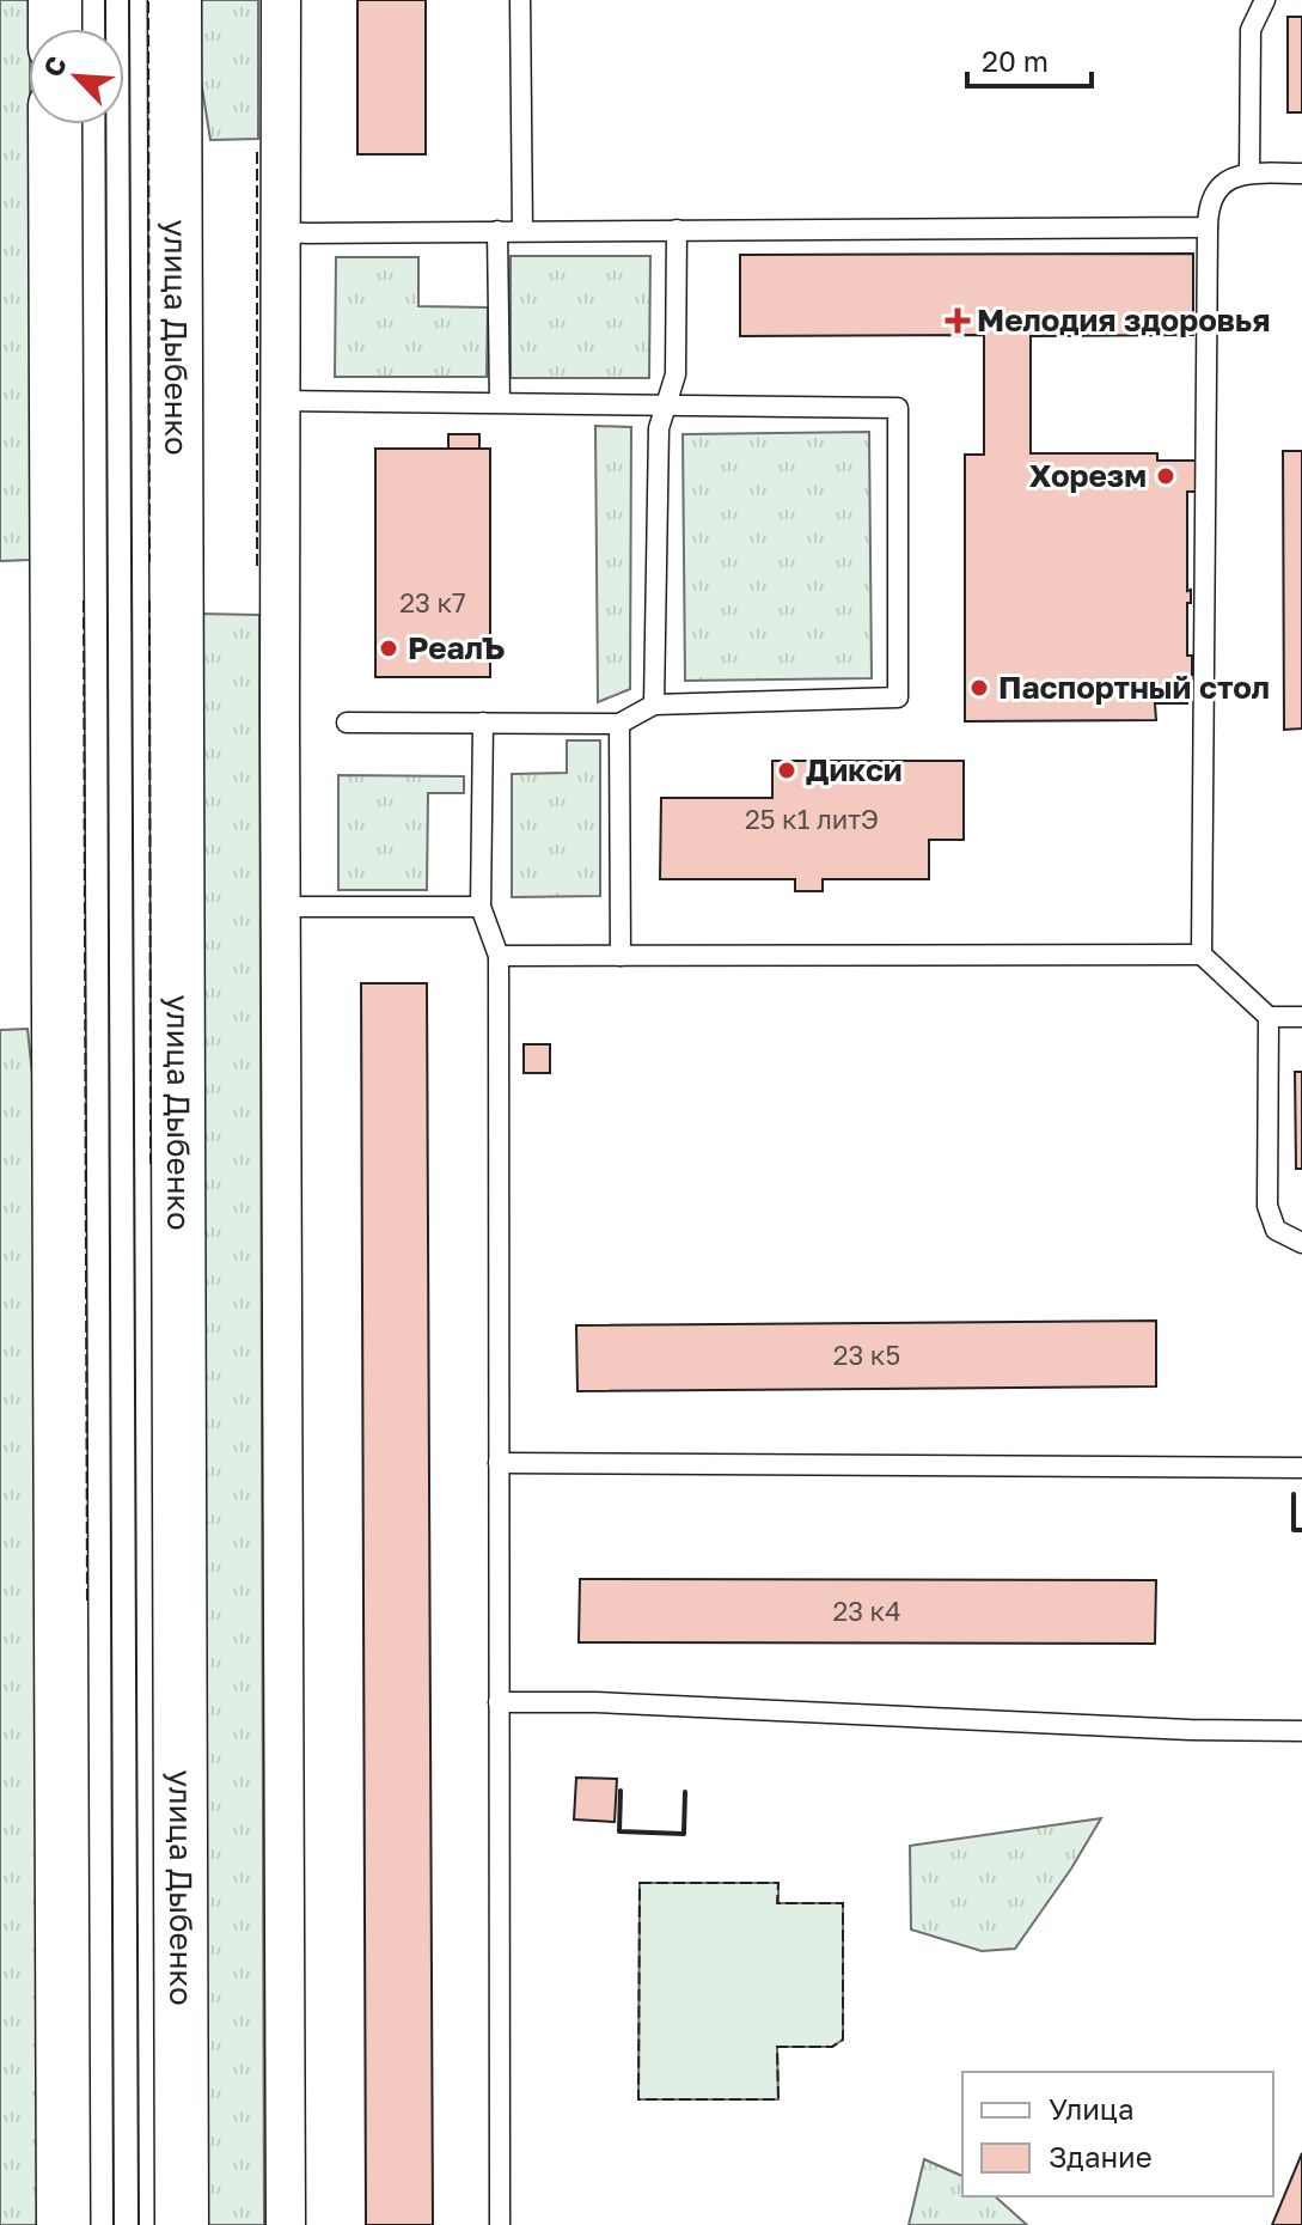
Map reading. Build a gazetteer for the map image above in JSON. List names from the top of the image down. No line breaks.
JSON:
{"streets":{"main road":["улица Дыбенко"]},"places":{"health":["Мелодия здоровья"],"other":["Хорезм","РеалЪ","Паспортный стол","Дикси"]},"house_numbers":["23 к7","25 к1 литЭ","23 к5","23 к4"],"legend":["Улица","Здание"],"scale_bar":"20 m","north":"top left"}
